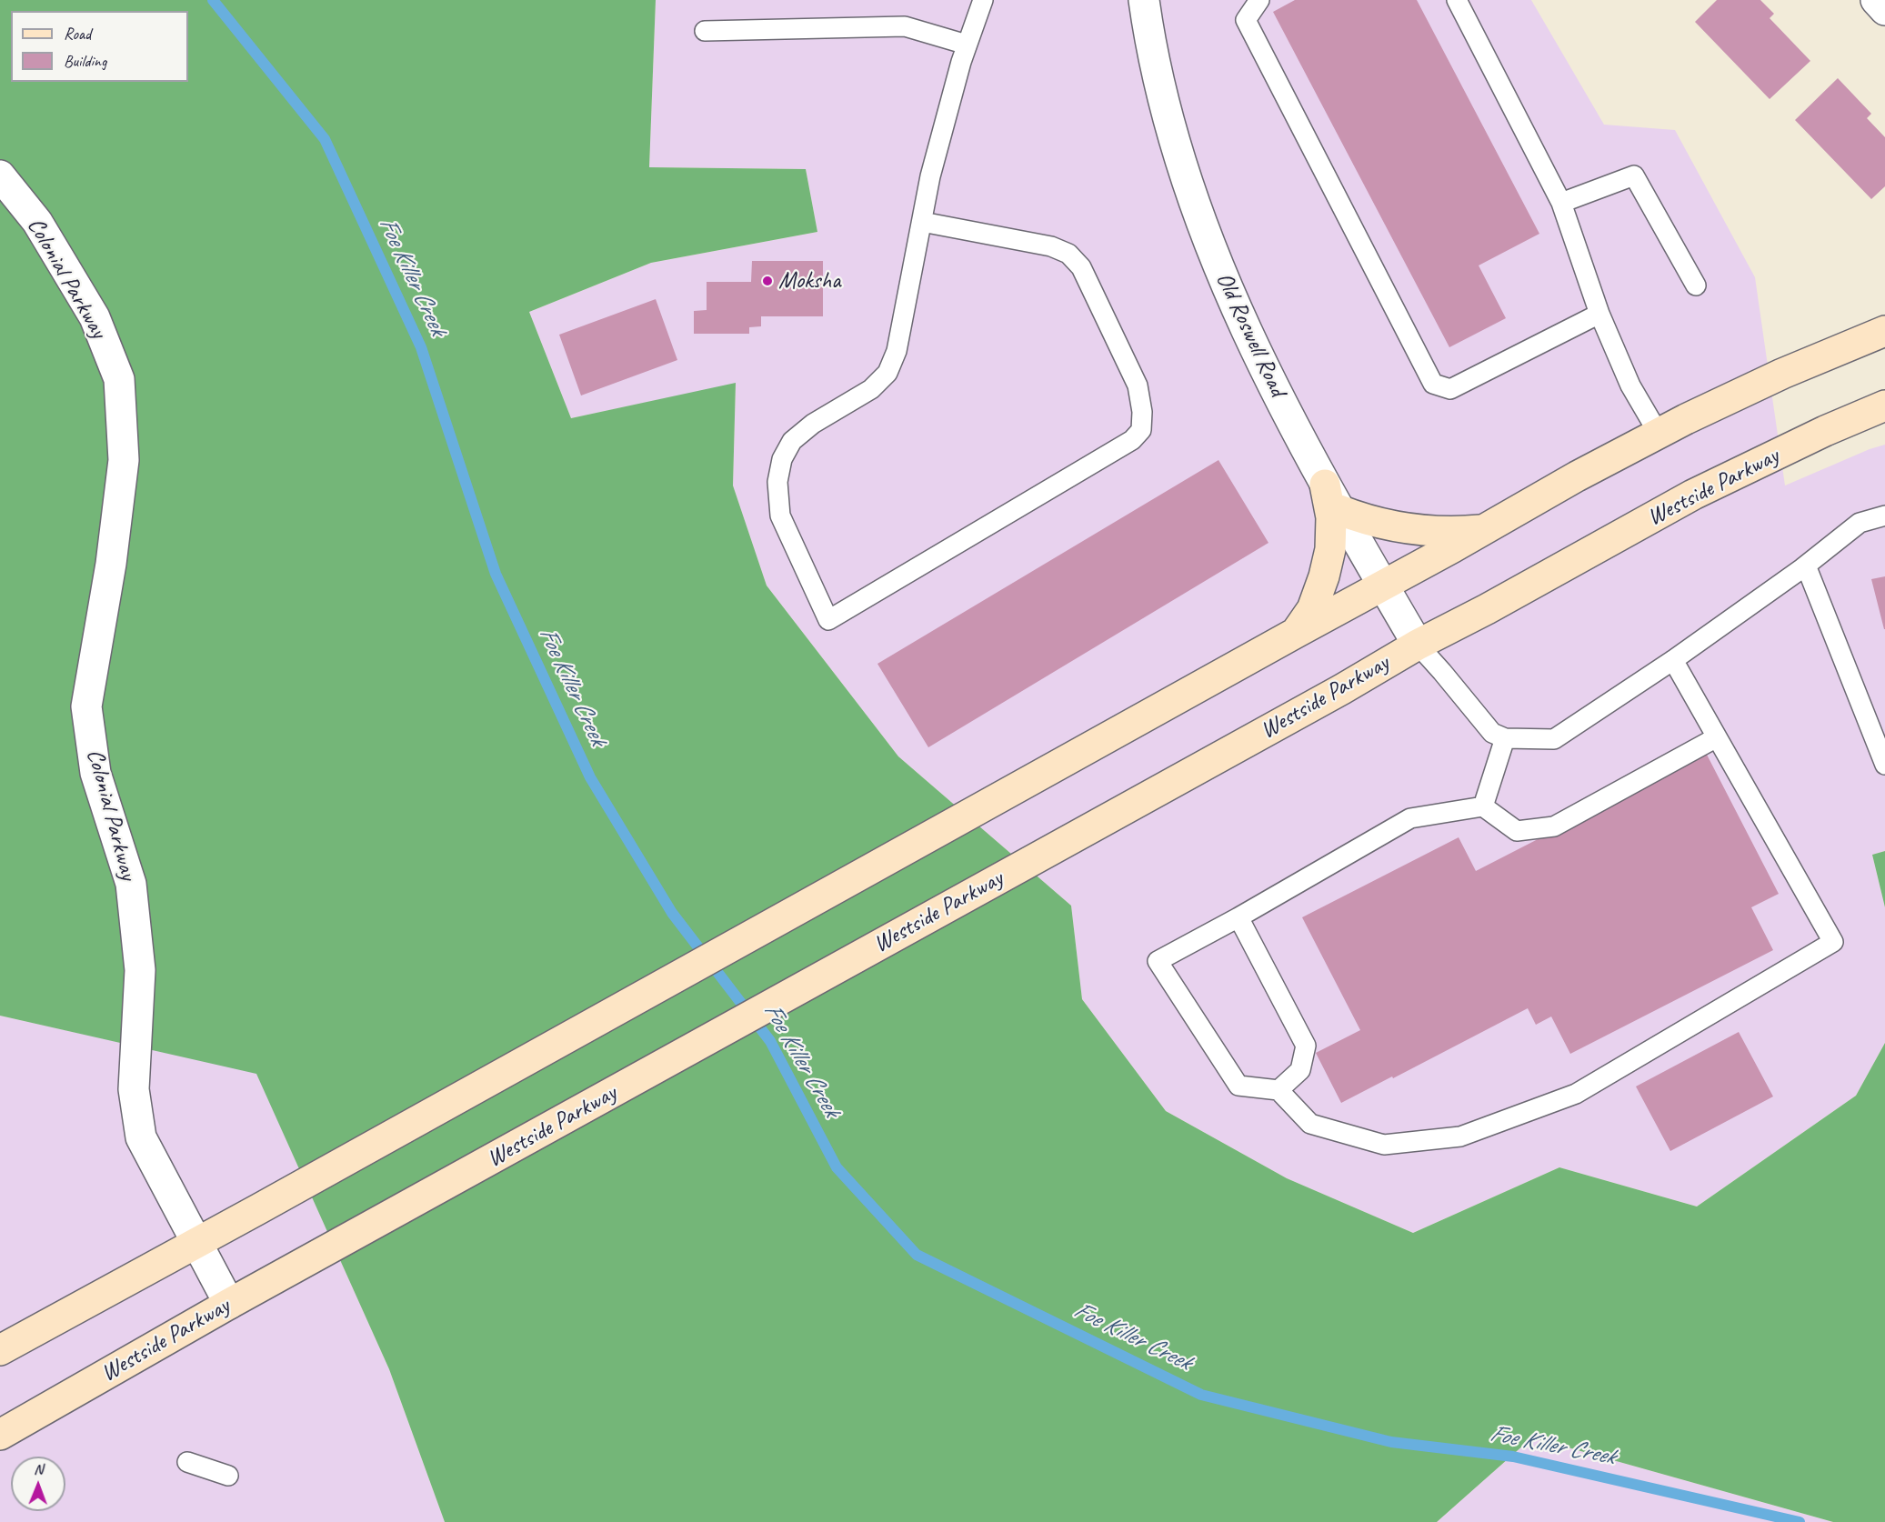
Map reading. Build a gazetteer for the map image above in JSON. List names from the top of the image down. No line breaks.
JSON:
{"streets":{"main road":["Westside Parkway"],"street":["Colonial Parkway","Old Roswell Road"]},"crossings":[["Colonial Parkway","Westside Parkway"],["Old Roswell Road","Westside Parkway"]],"water":["Foe Killer Creek"],"places":["Moksha"],"legend":["Road","Building"],"north":"top"}
